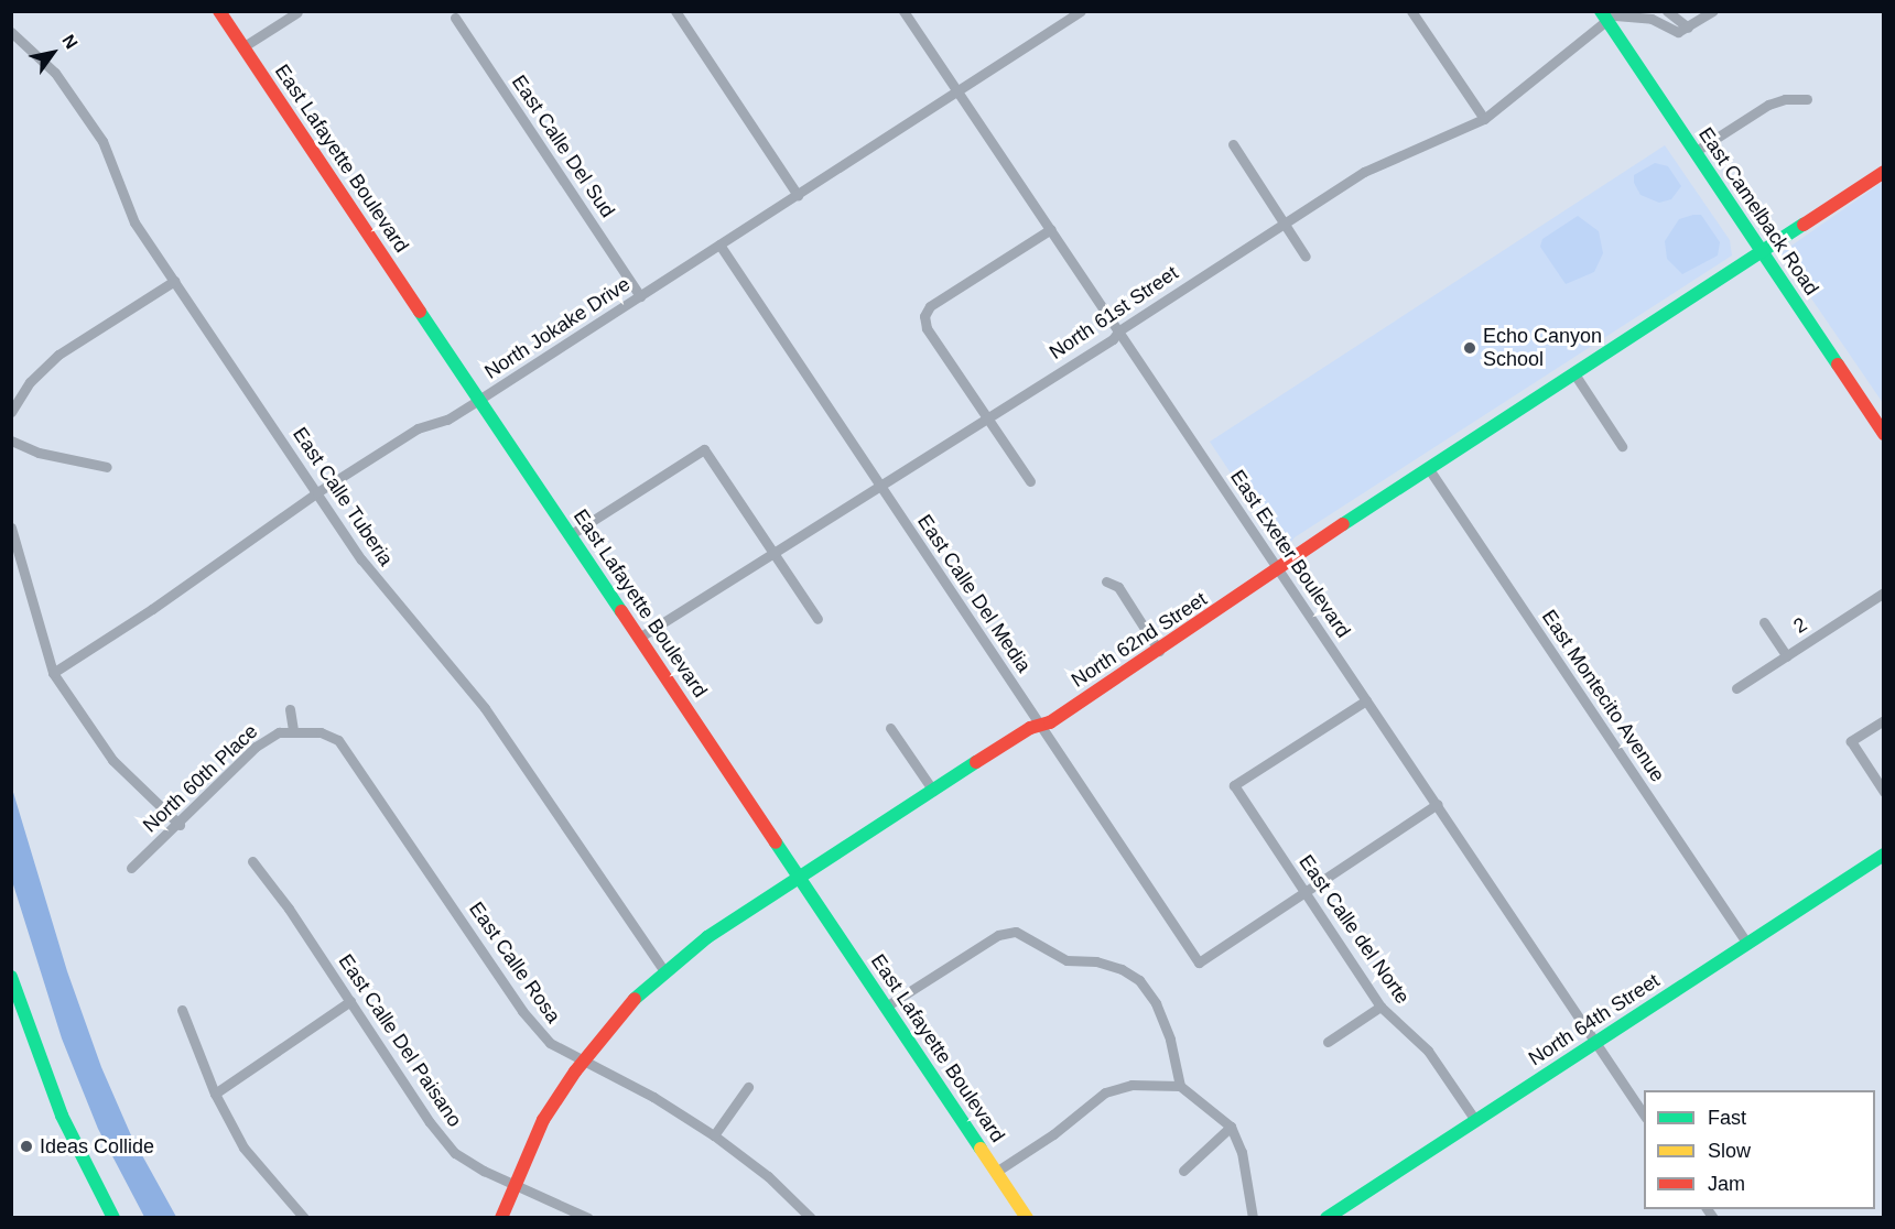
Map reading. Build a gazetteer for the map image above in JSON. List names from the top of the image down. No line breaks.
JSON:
{"streets":{"street":["East Calle Del Sud","East Lafayette Boulevard","East Camelback Road","North 61st Street","North Jokake Drive","East Calle Tuberia","East Exeter Boulevard","East Calle Del Media","2","North 62nd Street","East Montecito Avenue","North 60th Place","East Calle del Norte","East Calle Rosa","North 64th Street","East Calle Del Paisano"]},"crossings":[["East Calle Del Sud","North Jokake Drive"],["East Lafayette Boulevard","North 61st Street"],["East Lafayette Boulevard","North Jokake Drive"],["East Lafayette Boulevard","North 62nd Street"],["East Camelback Road","North 61st Street"],["East Camelback Road","North 62nd Street"],["North 61st Street","East Exeter Boulevard"],["North 61st Street","East Calle Del Media"],["North Jokake Drive","East Calle Tuberia"],["North Jokake Drive","East Exeter Boulevard"],["North Jokake Drive","East Calle Del Media"],["East Calle Tuberia","North 62nd Street"],["East Exeter Boulevard","North 62nd Street"],["East Exeter Boulevard","East Calle del Norte"],["East Exeter Boulevard","North 64th Street"],["East Calle Del Media","North 62nd Street"],["East Calle Del Media","East Calle del Norte"],["North 62nd Street","East Montecito Avenue"],["North 62nd Street","East Calle Rosa"],["North 62nd Street","East Calle Del Paisano"],["East Montecito Avenue","North 64th Street"],["North 60th Place","East Calle Rosa"],["East Calle del Norte","North 64th Street"]],"places":["Echo Canyon School","Ideas Collide"],"legend":["Fast","Slow","Jam"],"north":"top right"}
